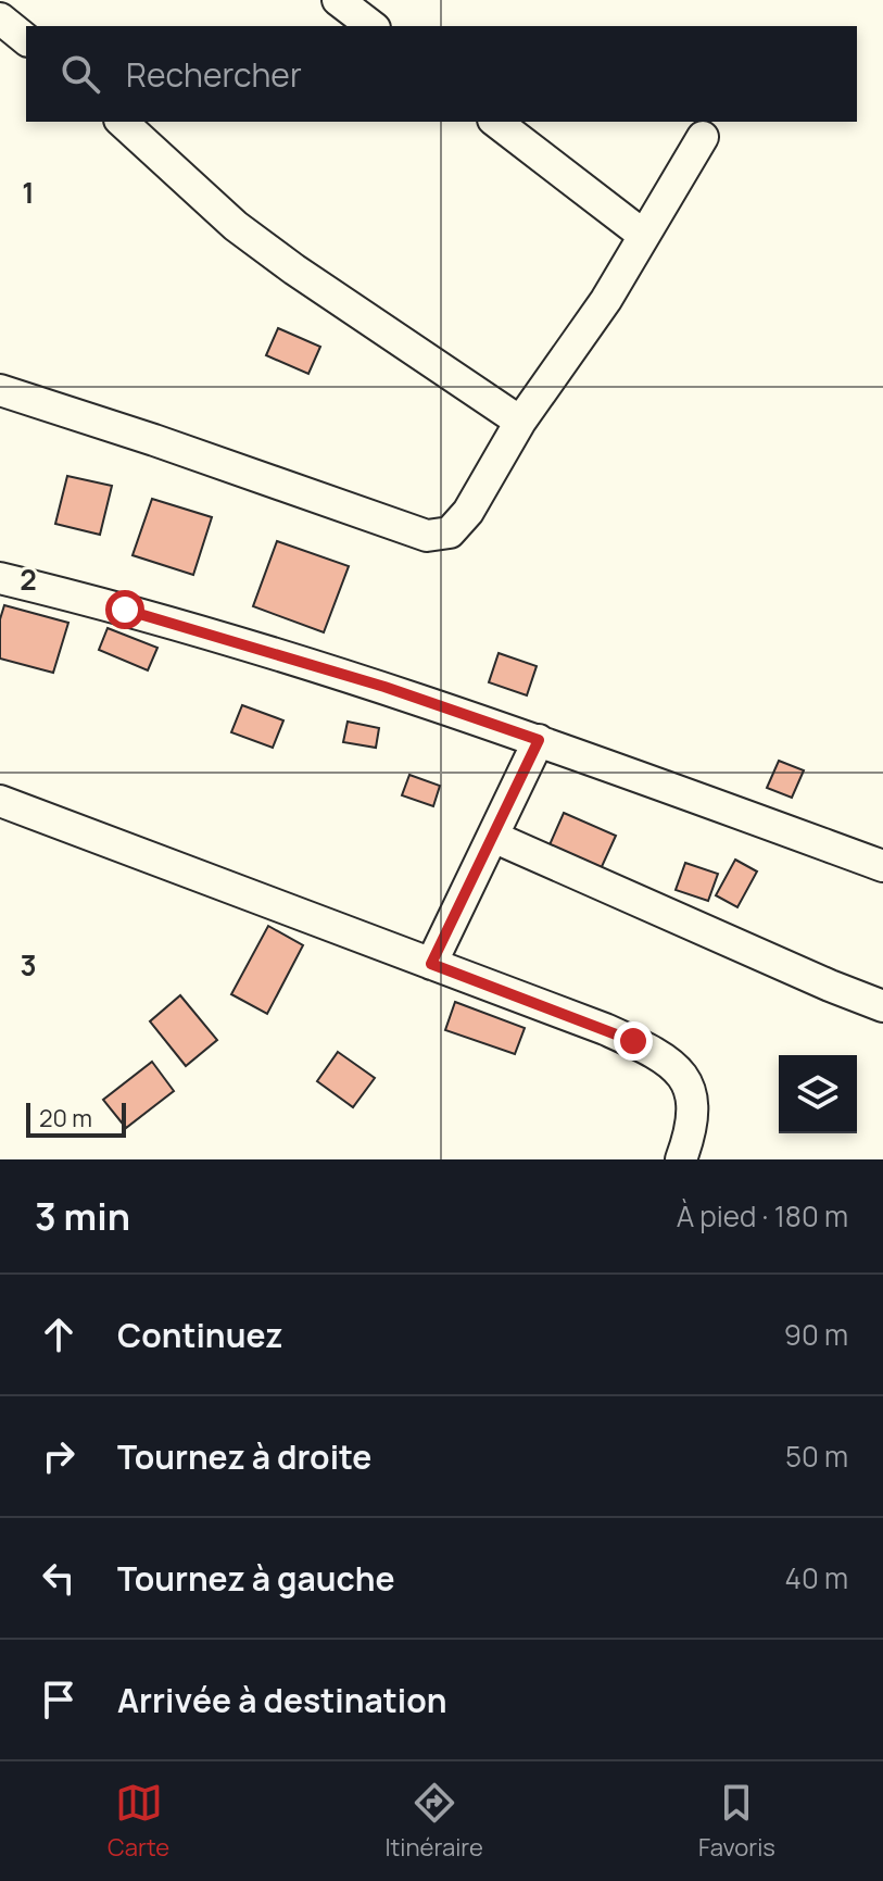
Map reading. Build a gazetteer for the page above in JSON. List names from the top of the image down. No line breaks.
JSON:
{"scale_bar":"20 m","page":{"search":"Rechercher","scale":"20 m","heading":["3 min","À pied · 180 m"],"list":[["Continuez","90 m"],["Tournez à droite","50 m"],["Tournez à gauche","40 m"],"Arrivée à destination"],"nav":["Carte","Itinéraire","Favoris"]},"grid":{"rows":["1","2","3"]}}
